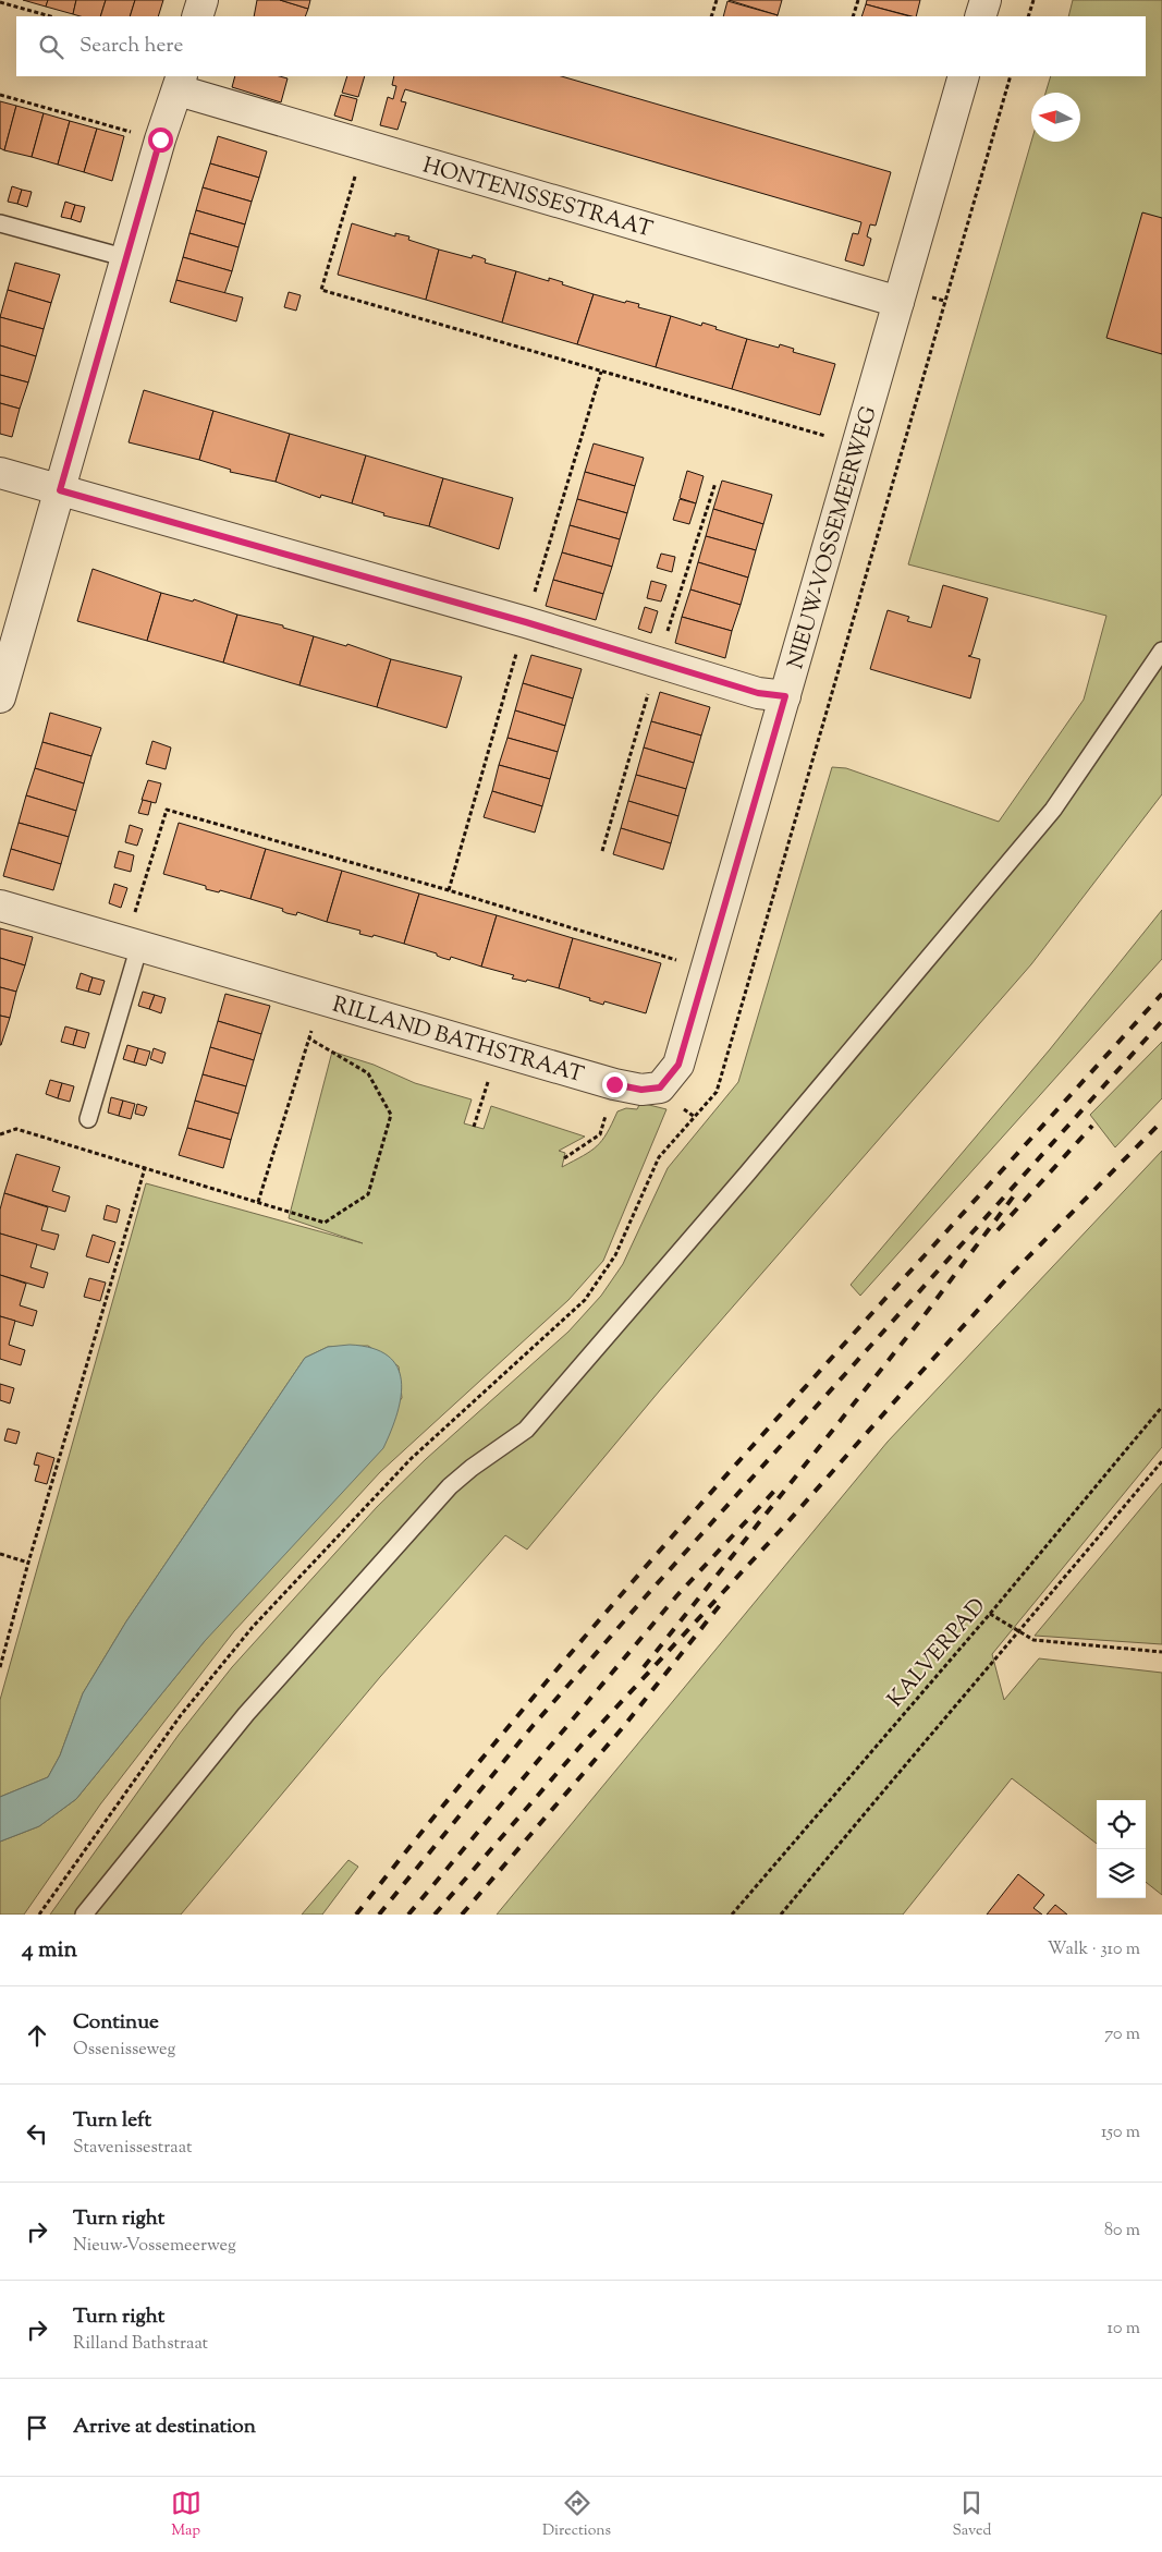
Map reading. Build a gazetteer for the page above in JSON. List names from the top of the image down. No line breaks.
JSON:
{"streets":{"street":["HONTENISSESTRAAT","NIEUW-VOSSEMEERWEG","RILLAND BATHSTRAAT"],"path":["KALVERPAD"]},"crossings":[["HONTENISSESTRAAT","NIEUW-VOSSEMEERWEG"],["NIEUW-VOSSEMEERWEG","RILLAND BATHSTRAAT"]],"north":"left","page":{"search":"Search here","heading":["4 min","Walk · 310 m"],"list":[["Continue","Ossenisseweg","70 m"],["Turn left","Stavenissestraat","150 m"],["Turn right","Nieuw-Vossemeerweg","80 m"],["Turn right","Rilland Bathstraat","10 m"],"Arrive at destination"],"nav":["Map","Directions","Saved"]}}
